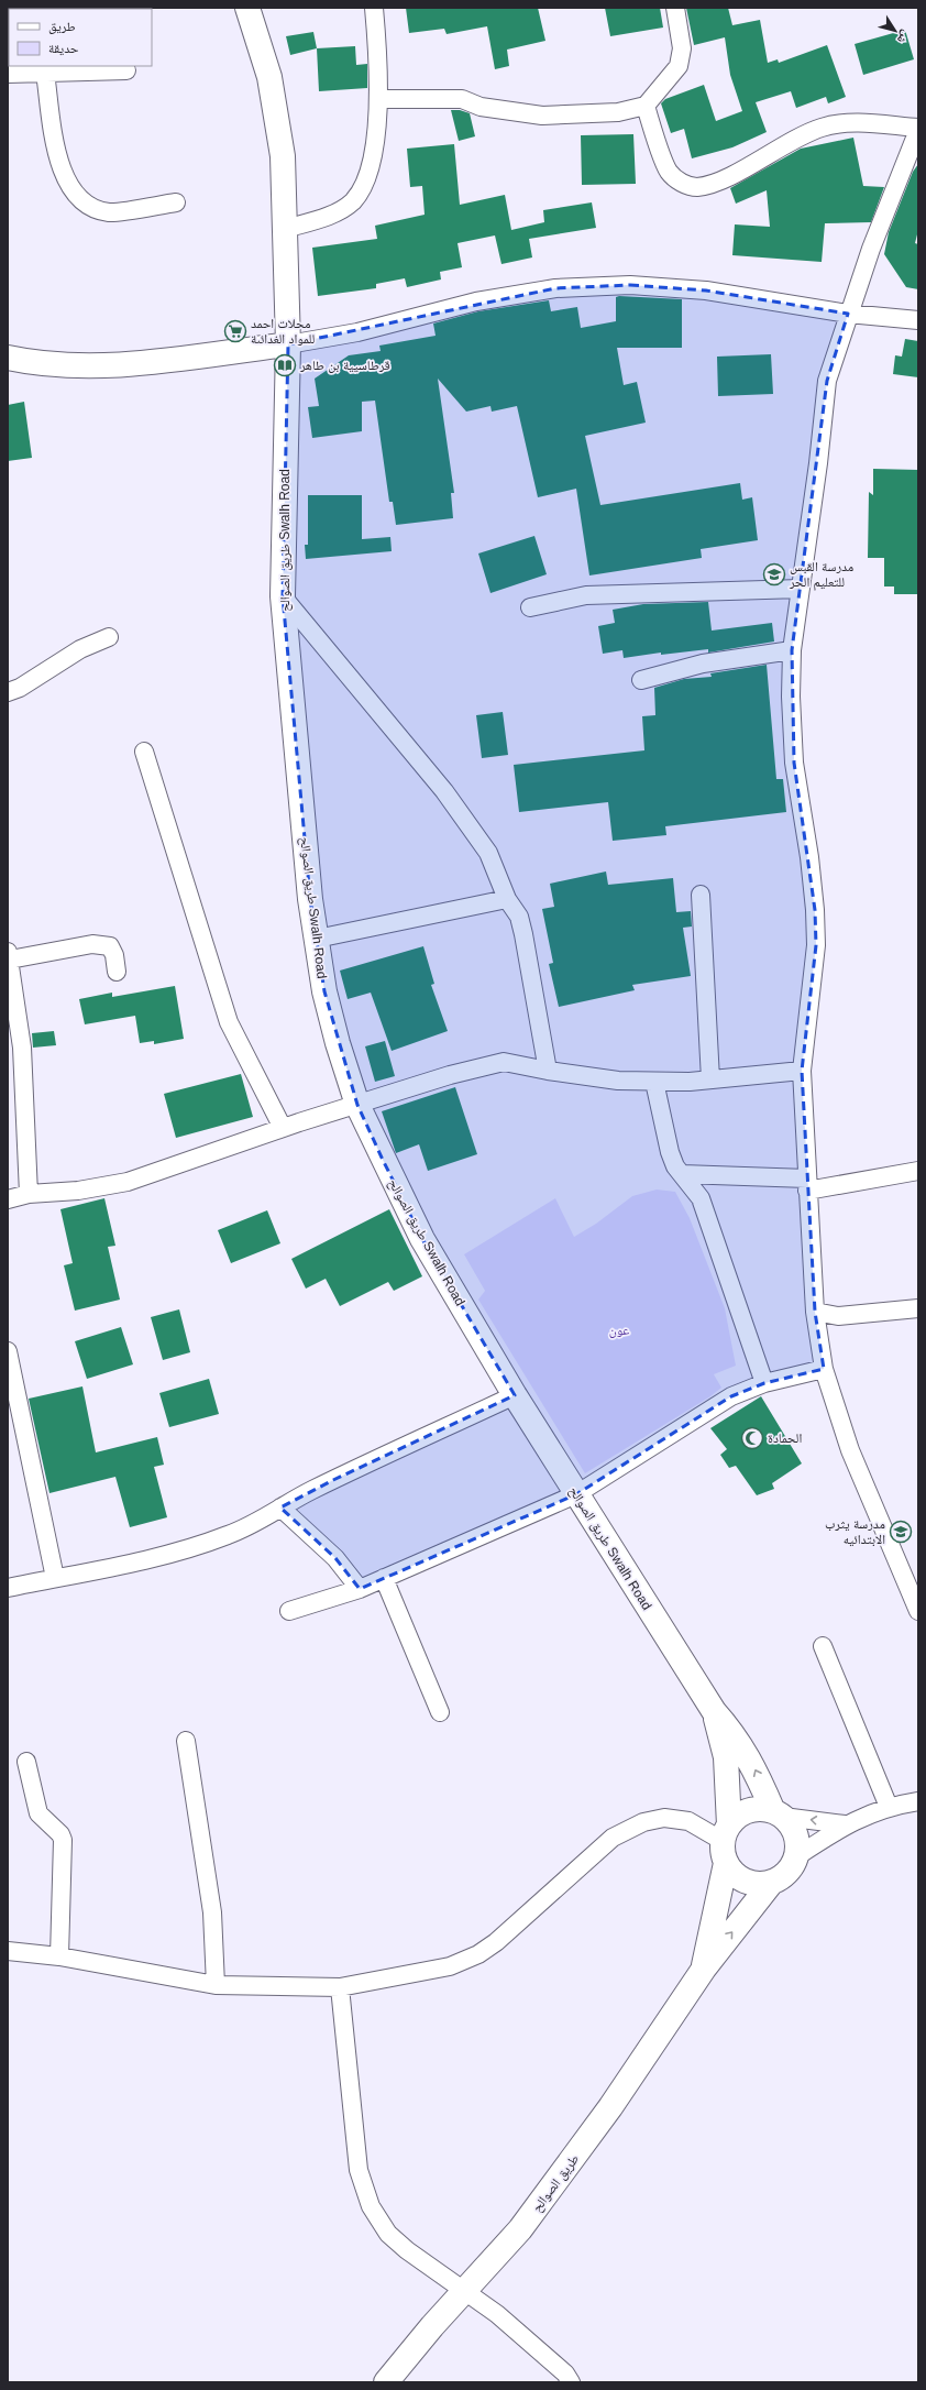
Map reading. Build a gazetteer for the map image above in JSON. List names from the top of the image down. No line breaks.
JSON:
{"streets":{"street":["طريق الصوالح Swalh Road","طريق الصوالح"]},"parks":["عون"],"places":{"supermarket":["محلات احمد للمواد الغدائىة"],"library":["قرطاسيية بن طاهر"],"school or university":["مدرسة القبس للتعليم الحر","مدرسة يثرب الابتدائيه"],"mosque":["الحمادة"]},"legend":["طريق","حديقة"],"north":"bottom right"}
